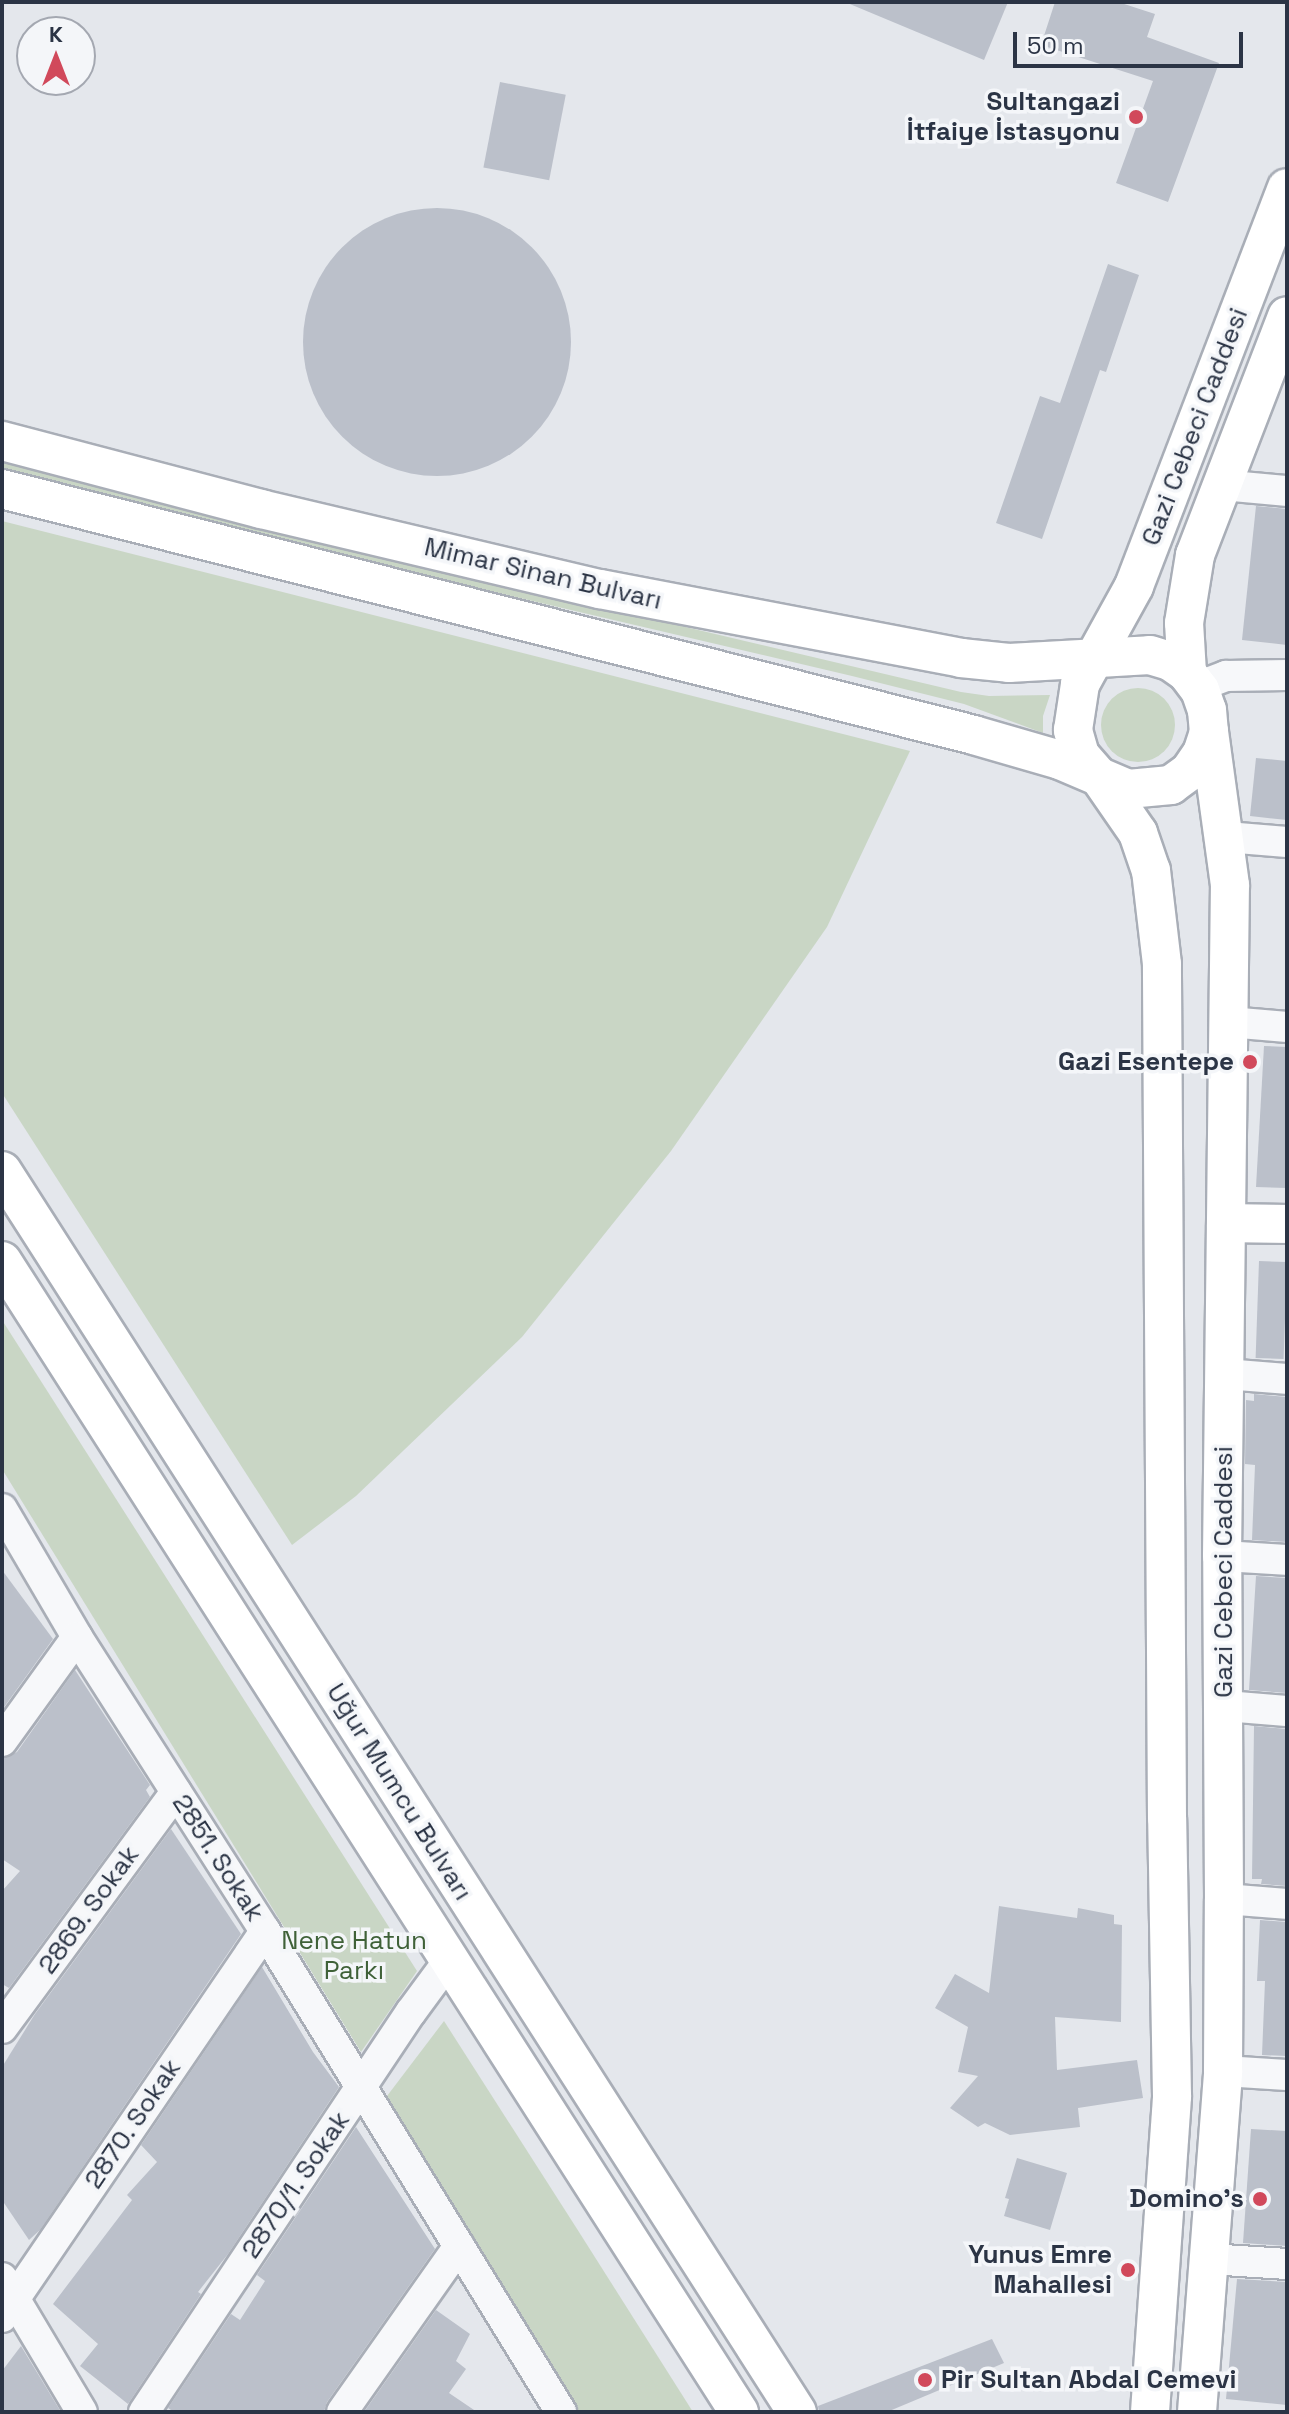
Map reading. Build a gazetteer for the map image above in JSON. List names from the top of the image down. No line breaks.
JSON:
{"streets":{"main road":["Gazi Cebeci Caddesi","Mimar Sinan Bulvarı","Uğur Mumcu Bulvarı"],"street":["2851. Sokak","2869. Sokak","2870. Sokak","2870/1. Sokak"]},"crossings":[["Gazi Cebeci Caddesi","Mimar Sinan Bulvarı"],["Uğur Mumcu Bulvarı","2870/1. Sokak"],["2851. Sokak","2869. Sokak"],["2851. Sokak","2870. Sokak"],["2851. Sokak","2870/1. Sokak"]],"parks":["Nene Hatun Parkı"],"places":["Sultangazi İtfaiye İstasyonu","Gazi Esentepe","Domino's","Yunus Emre Mahallesi","Pir Sultan Abdal Cemevi"],"scale_bar":"50 m","north":"top"}
